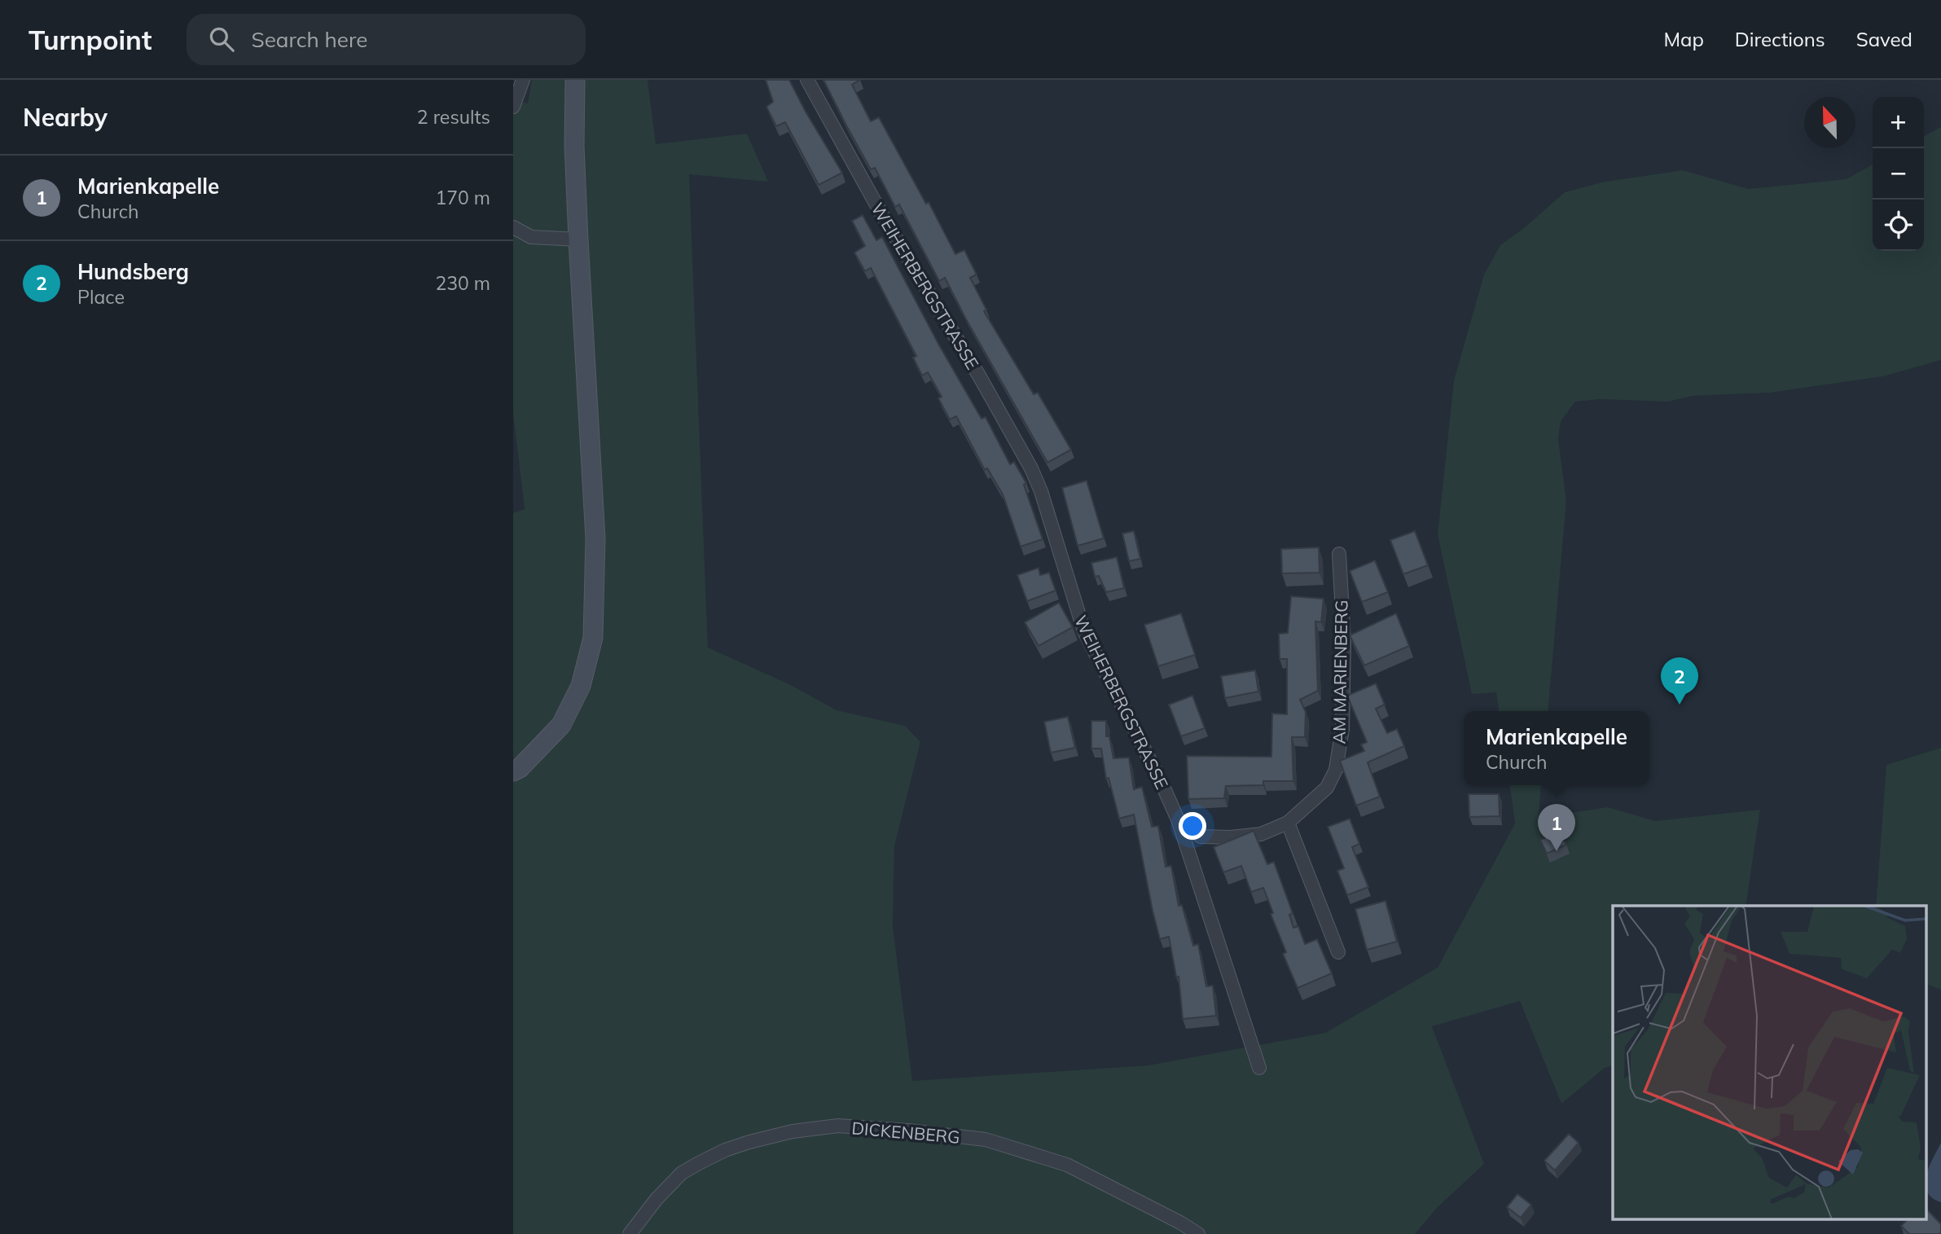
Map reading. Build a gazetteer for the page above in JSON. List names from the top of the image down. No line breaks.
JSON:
{"streets":{"street":["WEIHERBERGSTRASSE","AM MARIENBERG","DICKENBERG"]},"crossings":[["WEIHERBERGSTRASSE","AM MARIENBERG"]],"north":"top","page":{"header":"Turnpoint","search":"Search here","nav":["Map","Directions","Saved"],"heading":["Nearby","2 results"],"map_buttons":["+","−"],"list":[{"mark":"1","name":"Marienkapelle","note":"Church","value":"170 m"},{"mark":"2","name":"Hundsberg","note":"Place","value":"230 m"}],"pins":["2","1"],"popup":["Marienkapelle","Church"]}}
